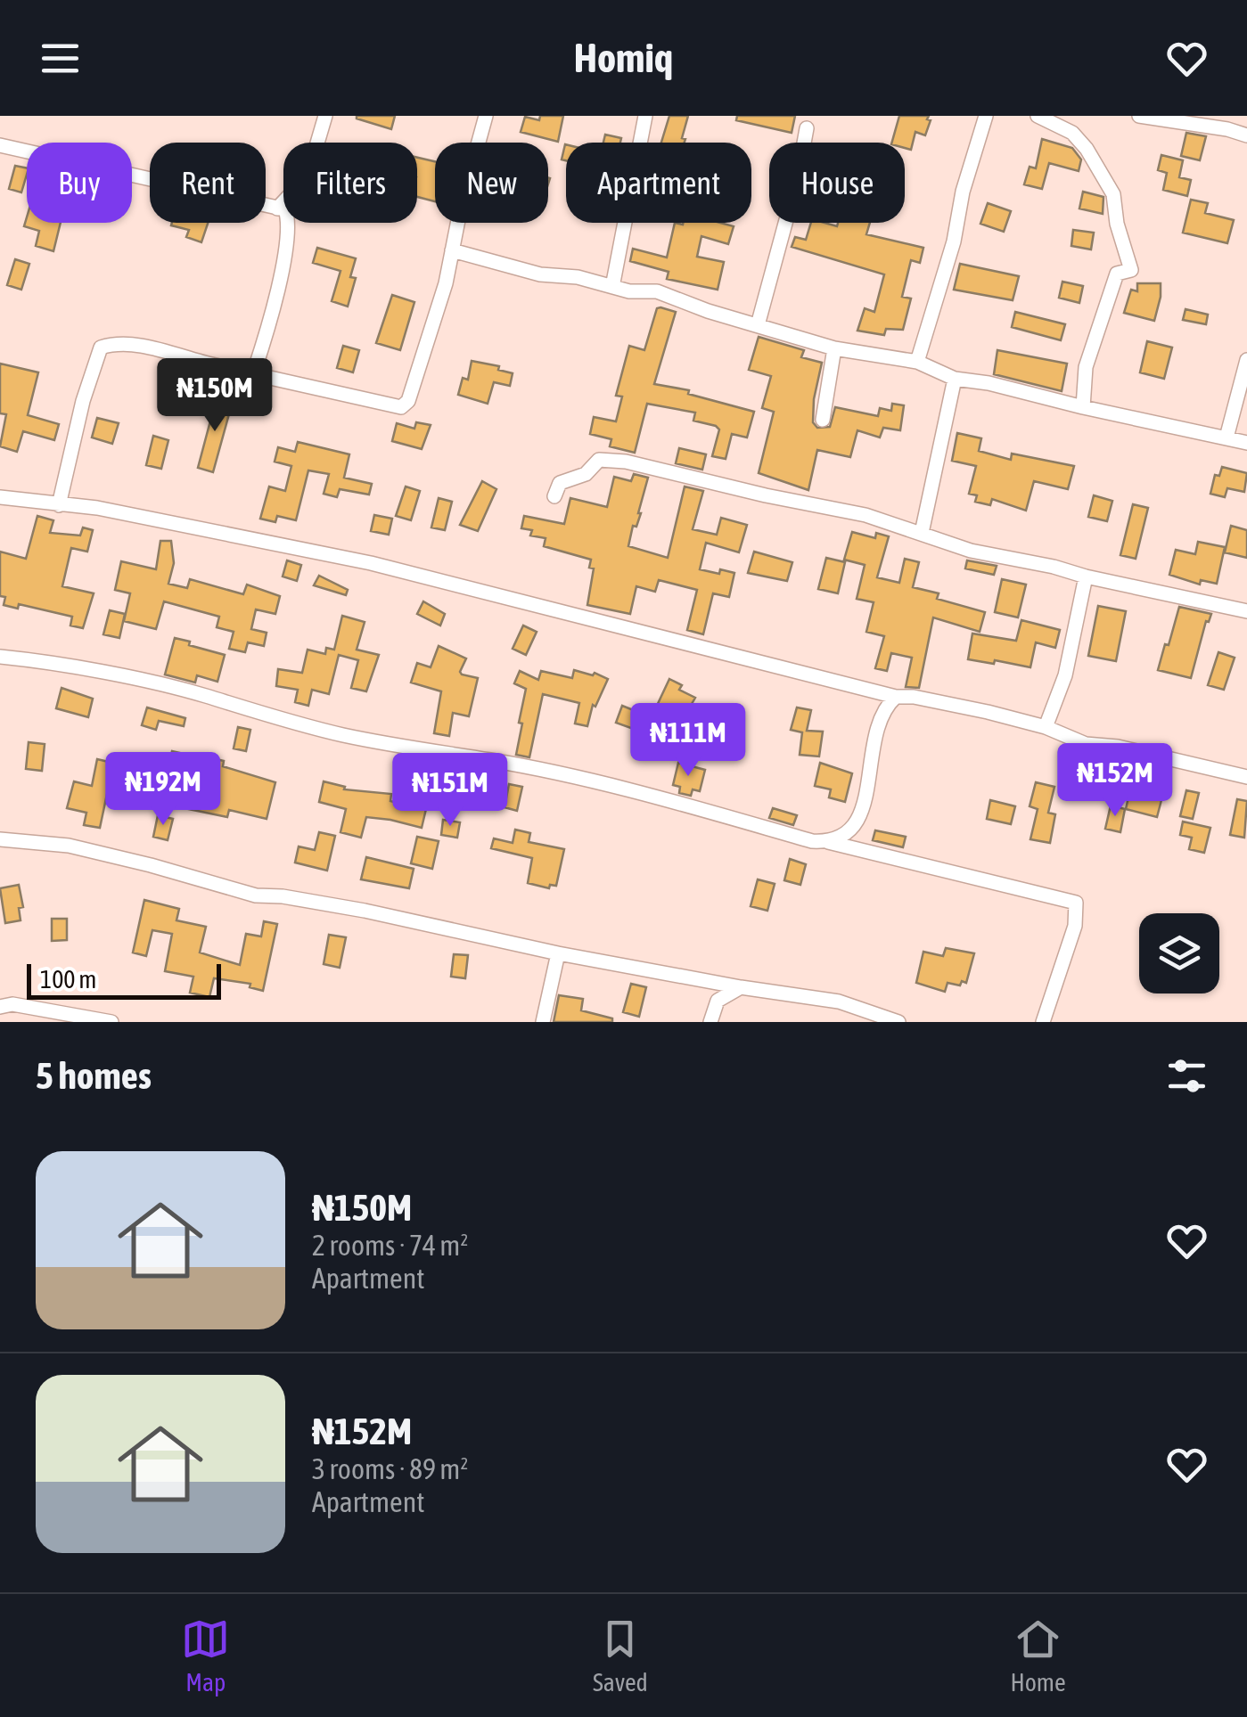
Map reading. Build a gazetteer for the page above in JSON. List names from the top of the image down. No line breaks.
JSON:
{"scale_bar":"100 m","page":{"header":"Homiq","chip":["Buy","Rent","Filters","New","Apartment","House"],"price":["₦150M","₦111M","₦152M","₦192M","₦151M"],"scale":"100 m","heading":"5 homes","list":[{"name":"₦150M","note":"2 rooms · 74 m² · Apartment"},{"name":"₦152M","note":"3 rooms · 89 m² · Apartment"}],"tabs":["Map","Saved","Home"]}}
